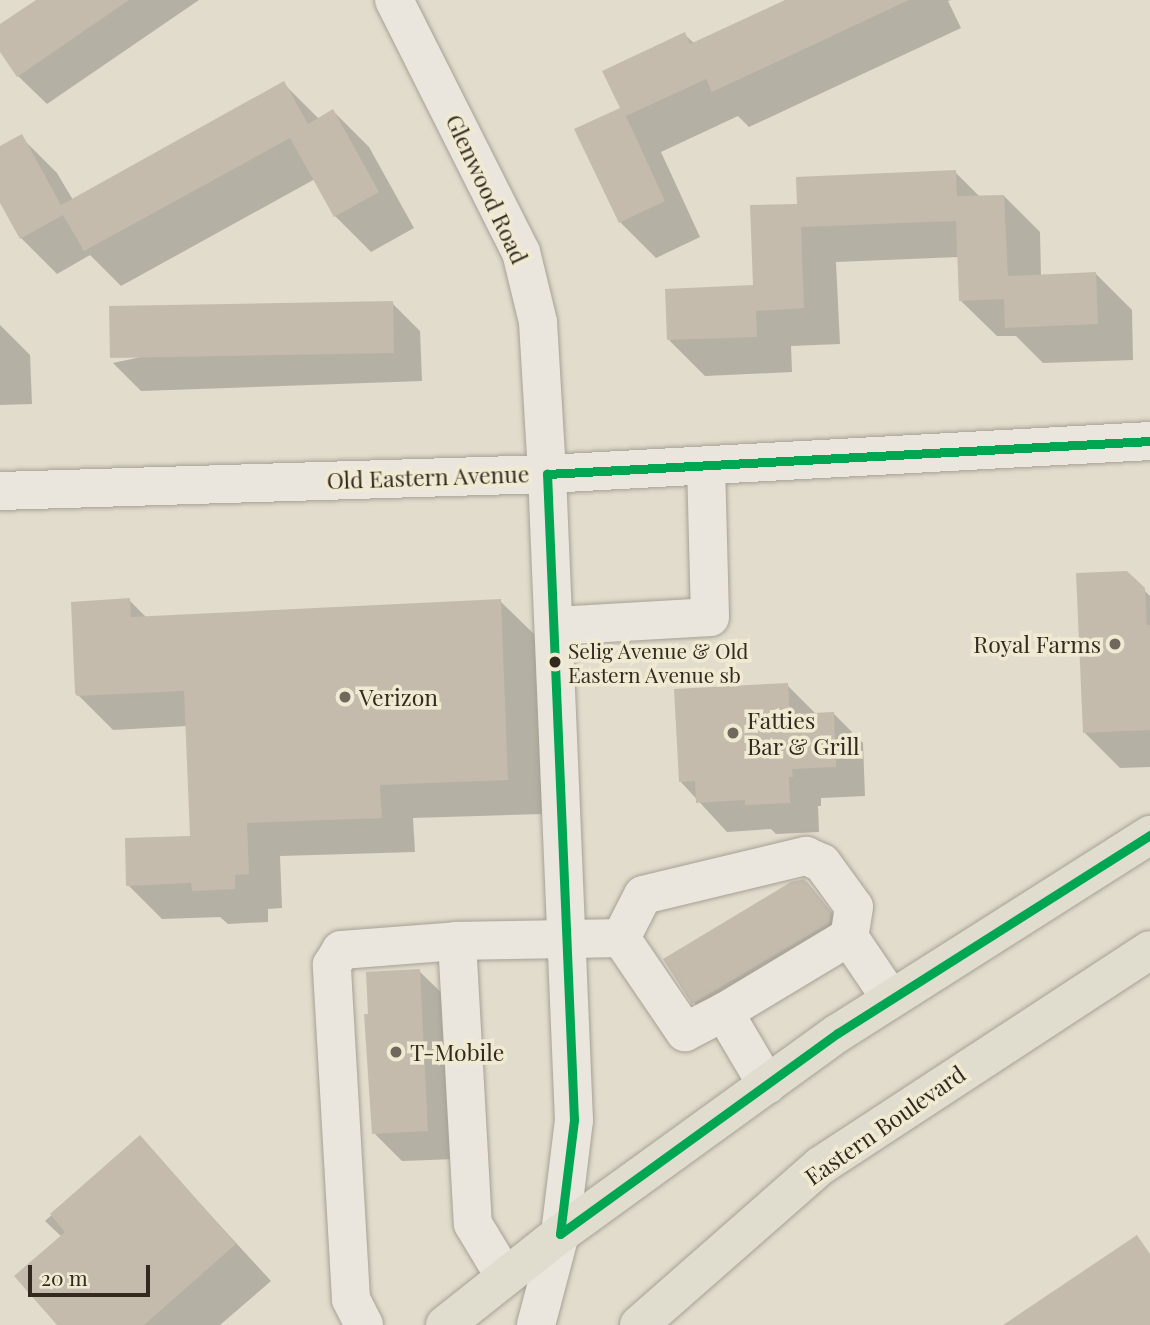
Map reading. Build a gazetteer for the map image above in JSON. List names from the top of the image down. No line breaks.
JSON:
{"streets":{"main road":["Eastern Boulevard"],"street":["Glenwood Road","Old Eastern Avenue"]},"crossings":[["Glenwood Road","Old Eastern Avenue"]],"places":["Royal Farms","Selig Avenue & Old Eastern Avenue sb","Verizon","Fatties Bar & Grill","T-Mobile"],"scale_bar":"20 m"}
